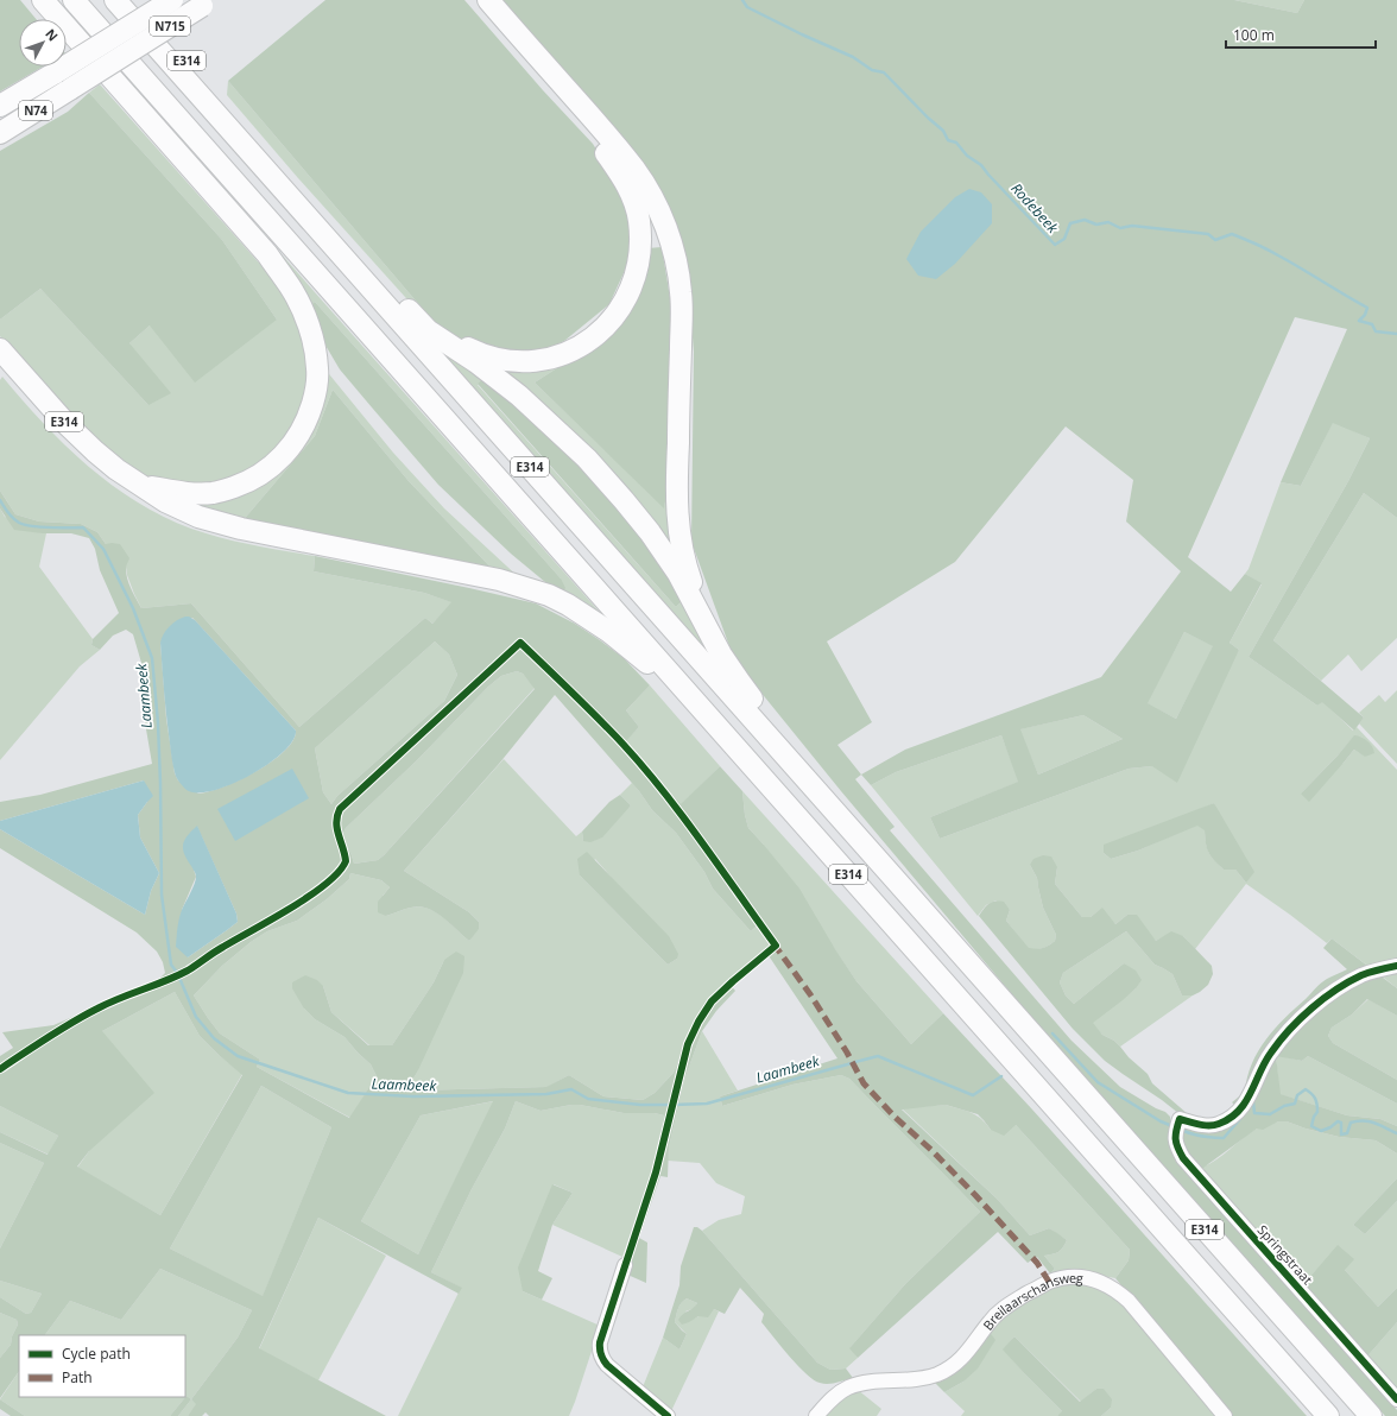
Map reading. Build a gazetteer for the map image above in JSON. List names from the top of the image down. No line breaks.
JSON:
{"streets":{"highway":["N715","E314","N74"],"street":["Springstraat","Breilaarschansweg"]},"crossings":[["N715","N74"]],"water":["Rodebeek","Laambeek"],"legend":["Cycle path","Path"],"scale_bar":"100 m","north":"top right"}
